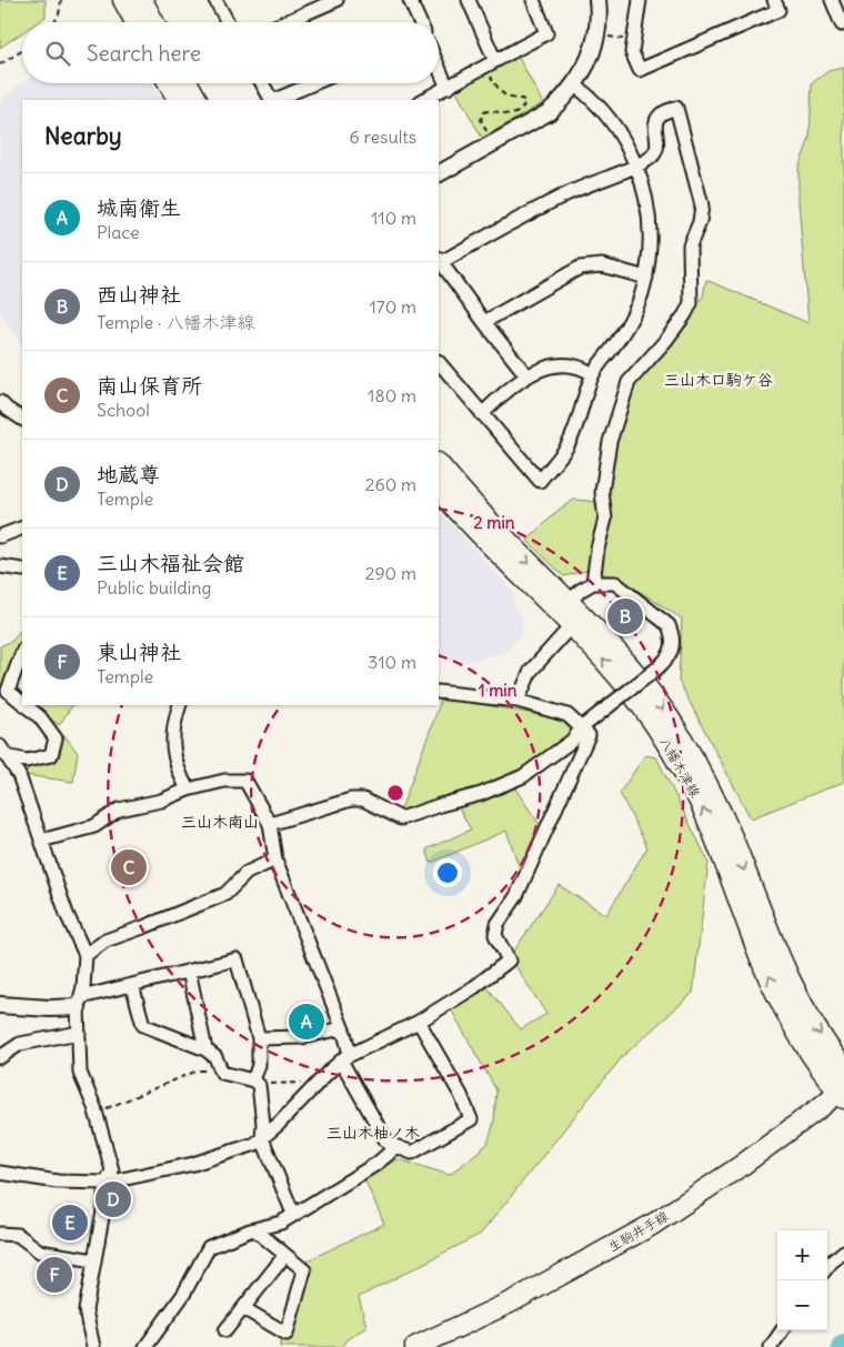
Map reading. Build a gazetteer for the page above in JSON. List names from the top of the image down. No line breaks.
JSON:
{"streets":{"main road":["八幡木津線","生駒井手線"]},"crossings":[["八幡木津線","生駒井手線"]],"districts":["三山木口駒ケ谷","三山木南山","三山木柚ノ木"],"page":{"search":"Search here","heading":["Nearby","6 results"],"list":[{"mark":"A","name":"城南衛生","note":"Place","value":"110 m"},{"mark":"B","name":"西山神社","note":"Temple · 八幡木津線","value":"170 m"},{"mark":"C","name":"南山保育所","note":"School","value":"180 m"},{"mark":"D","name":"地蔵尊","note":"Temple","value":"260 m"},{"mark":"E","name":"三山木福祉会館","note":"Public building","value":"290 m"},{"mark":"F","name":"東山神社","note":"Temple","value":"310 m"}],"pins":["B","C","A","D","E","F"],"map_buttons":["+","−"]},"rings":["2 min","1 min"]}
